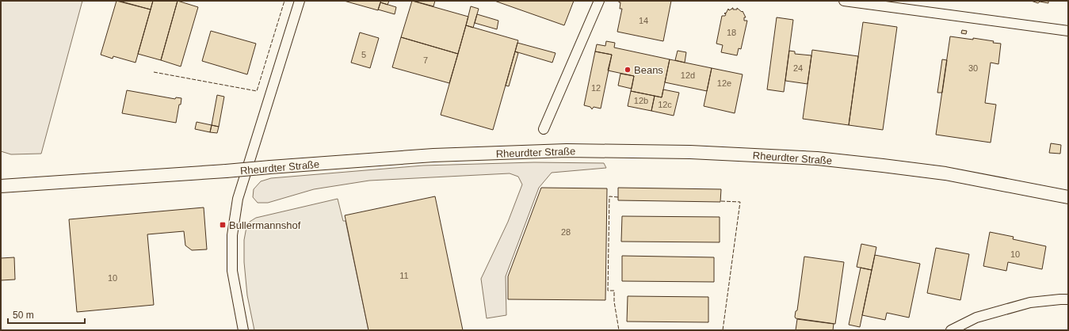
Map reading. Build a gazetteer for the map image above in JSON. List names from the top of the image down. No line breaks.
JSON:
{"streets":{"main road":["Rheurdter Straße"]},"places":{"other":["Beans"],"transit":["Bullermannshof"]},"house_numbers":["14","18","5","7","24","30","12d","12e","12","12b","12c","28","10","11","10"],"scale_bar":"50 m"}
